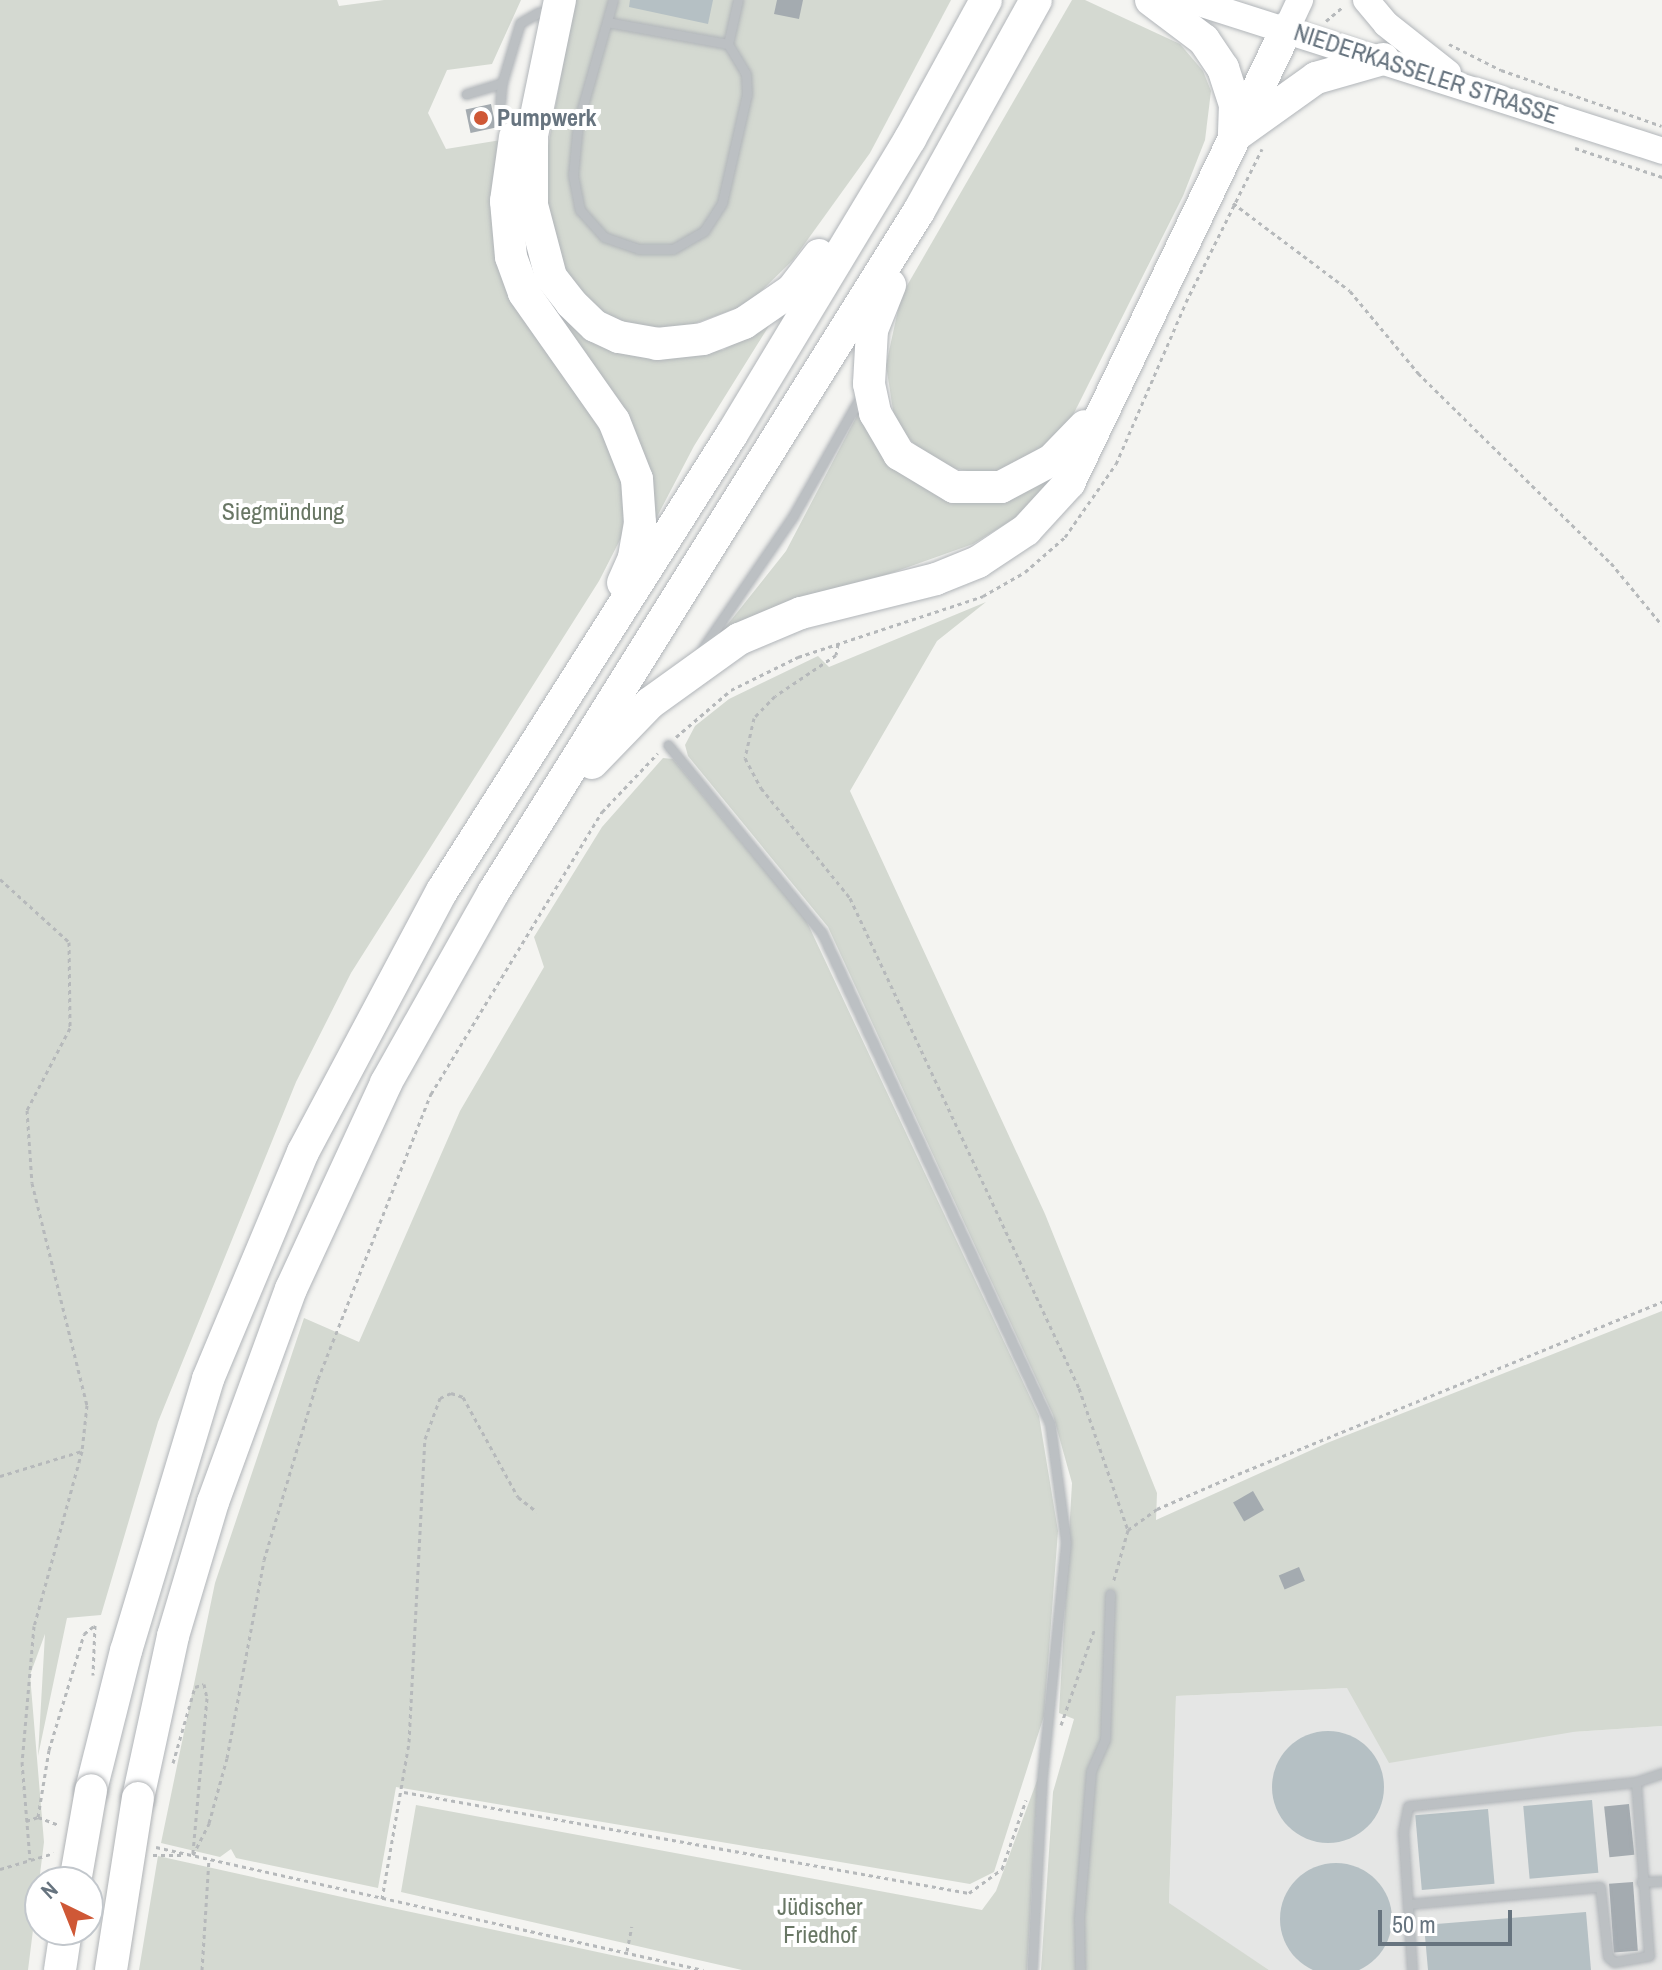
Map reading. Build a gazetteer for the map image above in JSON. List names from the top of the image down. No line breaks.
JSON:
{"streets":{"main road":["NIEDERKASSELER STRASSE"]},"parks":["Siegmündung","Jüdischer Friedhof"],"places":["Pumpwerk"],"scale_bar":"50 m","north":"top left"}
